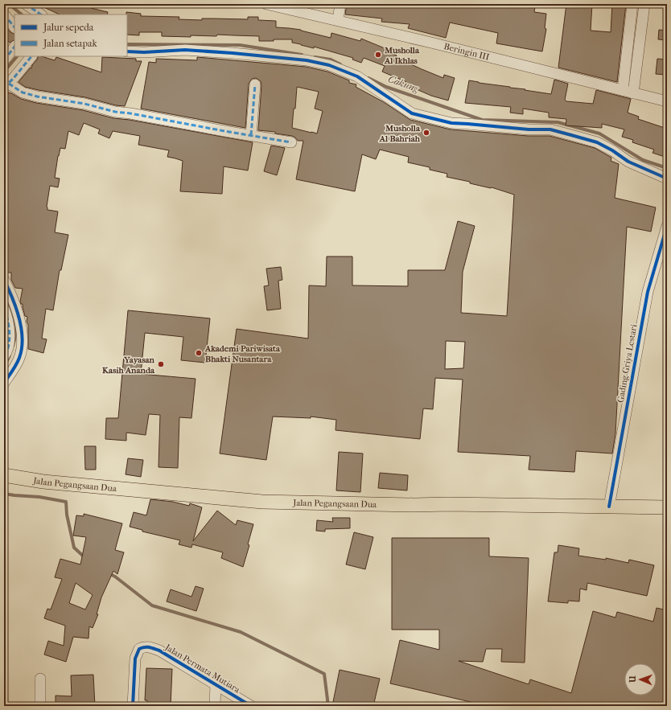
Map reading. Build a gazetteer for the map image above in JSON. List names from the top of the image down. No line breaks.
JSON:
{"streets":{"main road":["Jalan Pegangsaan Dua"],"street":["Beringin III","Gading Griya Lestari","Jalan Permata Mutiara"]},"crossings":[["Gading Griya Lestari","Jalan Pegangsaan Dua"]],"water":["Cakung"],"places":["Musholla Al Ikhlas","Musholla Al Bahriah","Akademi Pariwisata Bhakti Nusantara","Yayasan Kasih Ananda"],"legend":["Jalur sepeda","Jalan setapak"],"north":"left"}
